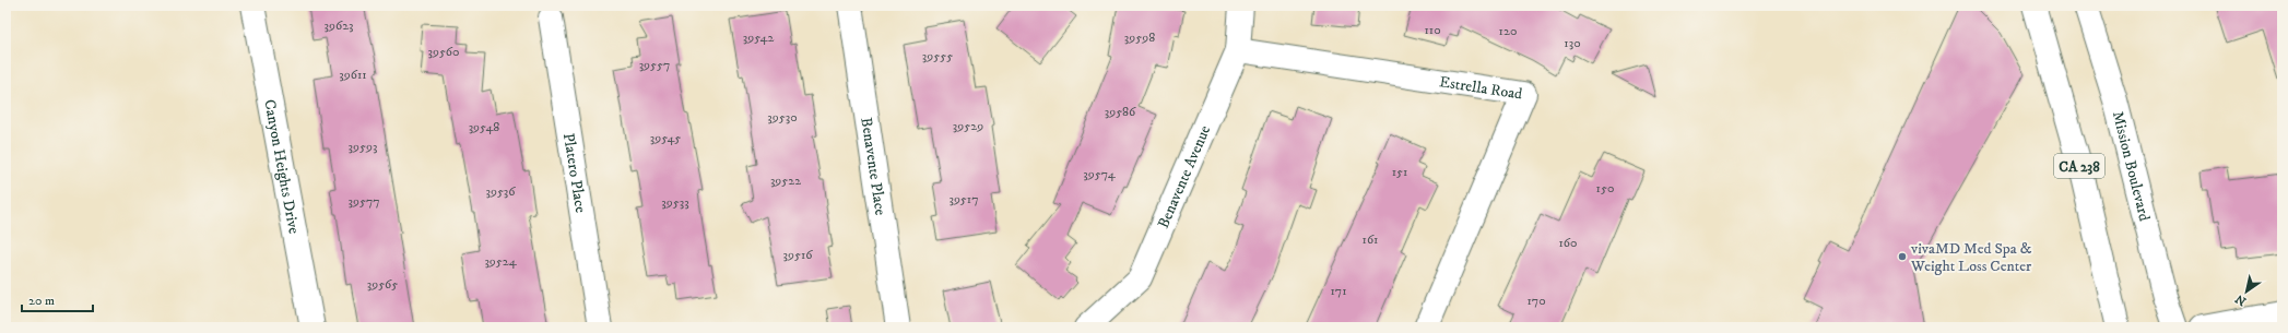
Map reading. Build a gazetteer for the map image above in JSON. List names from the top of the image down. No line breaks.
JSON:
{"streets":{"street":["Estrella Road","Canyon Heights Drive","Benavente Place","CA 238","Mission Boulevard","Platero Place","Benavente Avenue"]},"crossings":[["Estrella Road","Benavente Avenue"]],"places":["vivaMD Med Spa & Weight Loss Center"],"house_numbers":["39623","110","120","39542","39598","130","39560","39555","39557","39611","39586","39530","39529","39548","39545","39593","151","39574","39522","150","39536","39517","39577","39533","161","160","39516","39524","39565","171","170"],"scale_bar":"20 m","north":"bottom left"}
